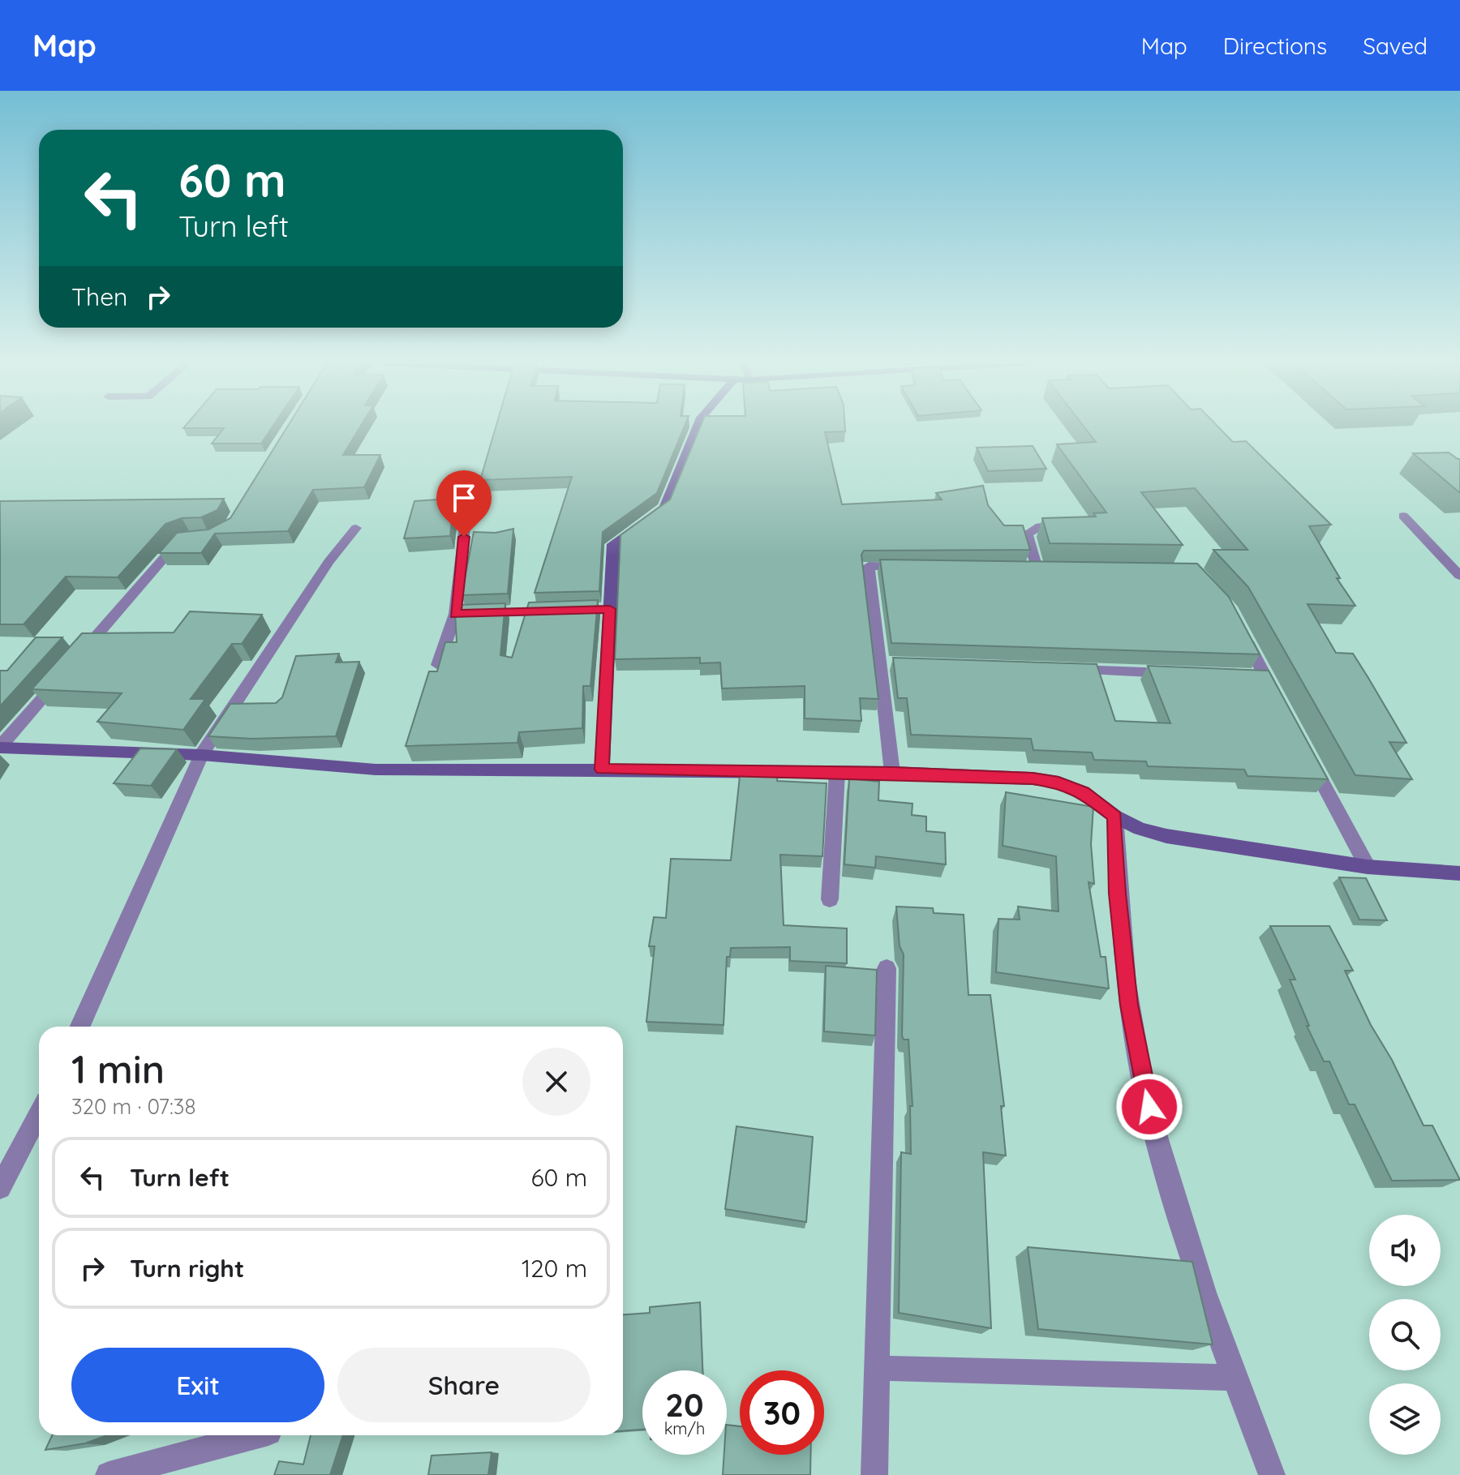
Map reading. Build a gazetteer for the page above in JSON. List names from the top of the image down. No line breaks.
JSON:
{"page":{"header":"Map","nav":["Map","Directions","Saved"],"turn":["60 m","Turn left"],"then":"Then","heading":["1 min","320 m · 07:38"],"list":[{"name":"Turn left","value":"60 m"},{"name":"Turn right","value":"120 m"}],"buttons":["Exit","Share"],"speed":"20 km/h","limit":"30"}}
